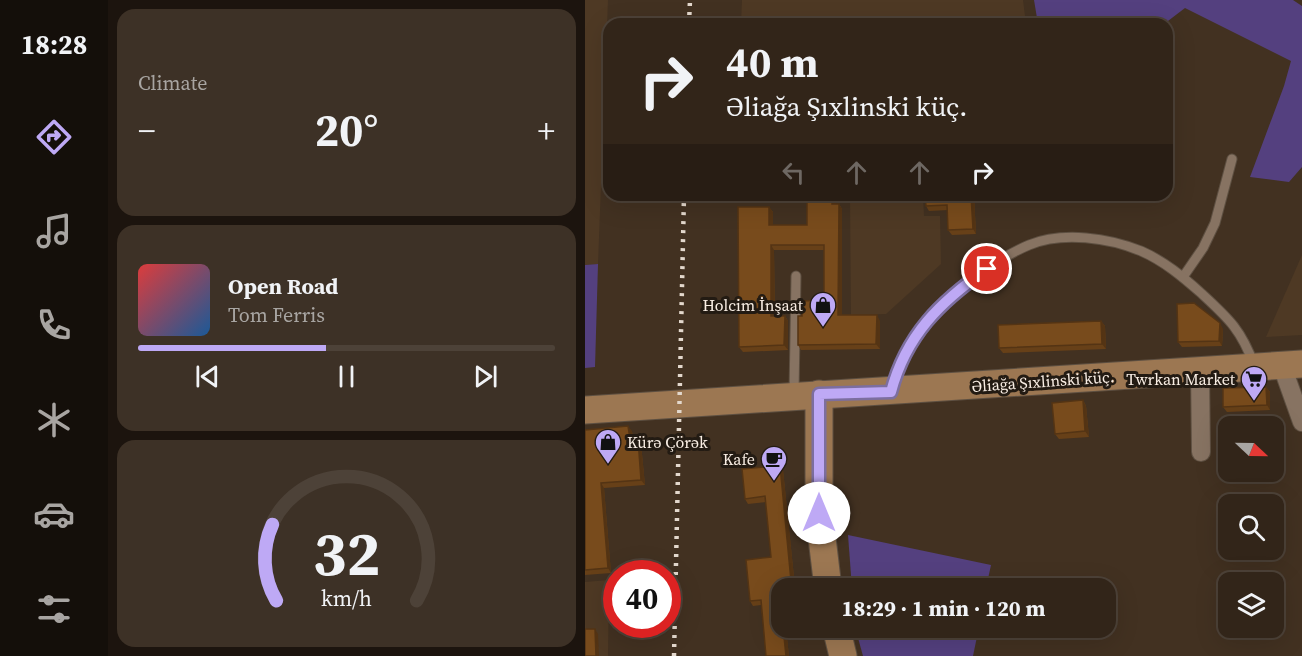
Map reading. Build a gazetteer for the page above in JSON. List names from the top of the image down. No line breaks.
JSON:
{"streets":{"main road":["Əliağa Şıxlinski küç."]},"places":{"shop":["Holcim İnşaat","Kürə Çörək"],"supermarket":["Twrkan Market"],"cafe":["Kafe"]},"north":"right","page":{"tabs":"18:28","tile":"Climate","turn":["40 m","Əliağa Şıxlinski küç."],"heat":["−","20°","+"],"song":["Open Road","Tom Ferris"],"limit":"40","trip":"18:29 · 1 min · 120 m","gauge":["32","km/h"]}}
